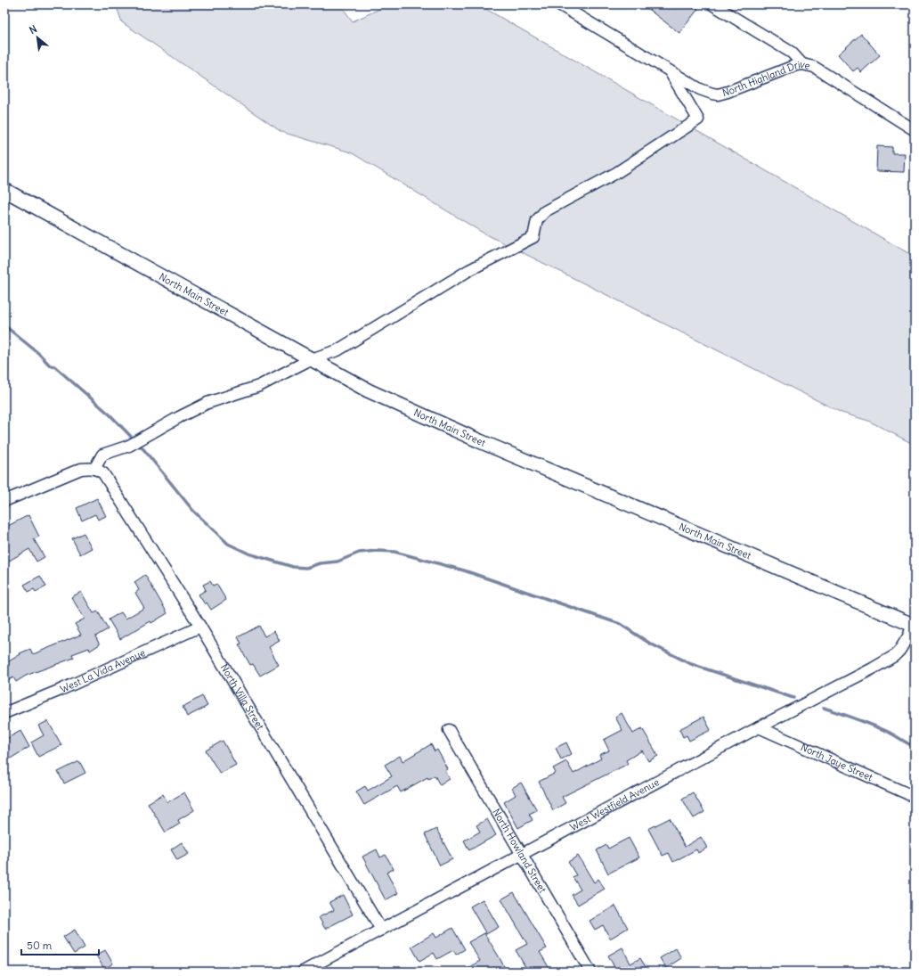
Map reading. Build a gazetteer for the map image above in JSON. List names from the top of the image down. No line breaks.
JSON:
{"streets":{"main road":["North Main Street"],"street":["North Highland Drive","West La Vida Avenue","North Villa Street","North Jaye Street","West Westfield Avenue","North Howland Street"]},"crossings":[["North Main Street","West Westfield Avenue"],["West La Vida Avenue","North Villa Street"],["North Villa Street","West Westfield Avenue"],["North Jaye Street","West Westfield Avenue"],["West Westfield Avenue","North Howland Street"]],"scale_bar":"50 m","north":"top left"}
